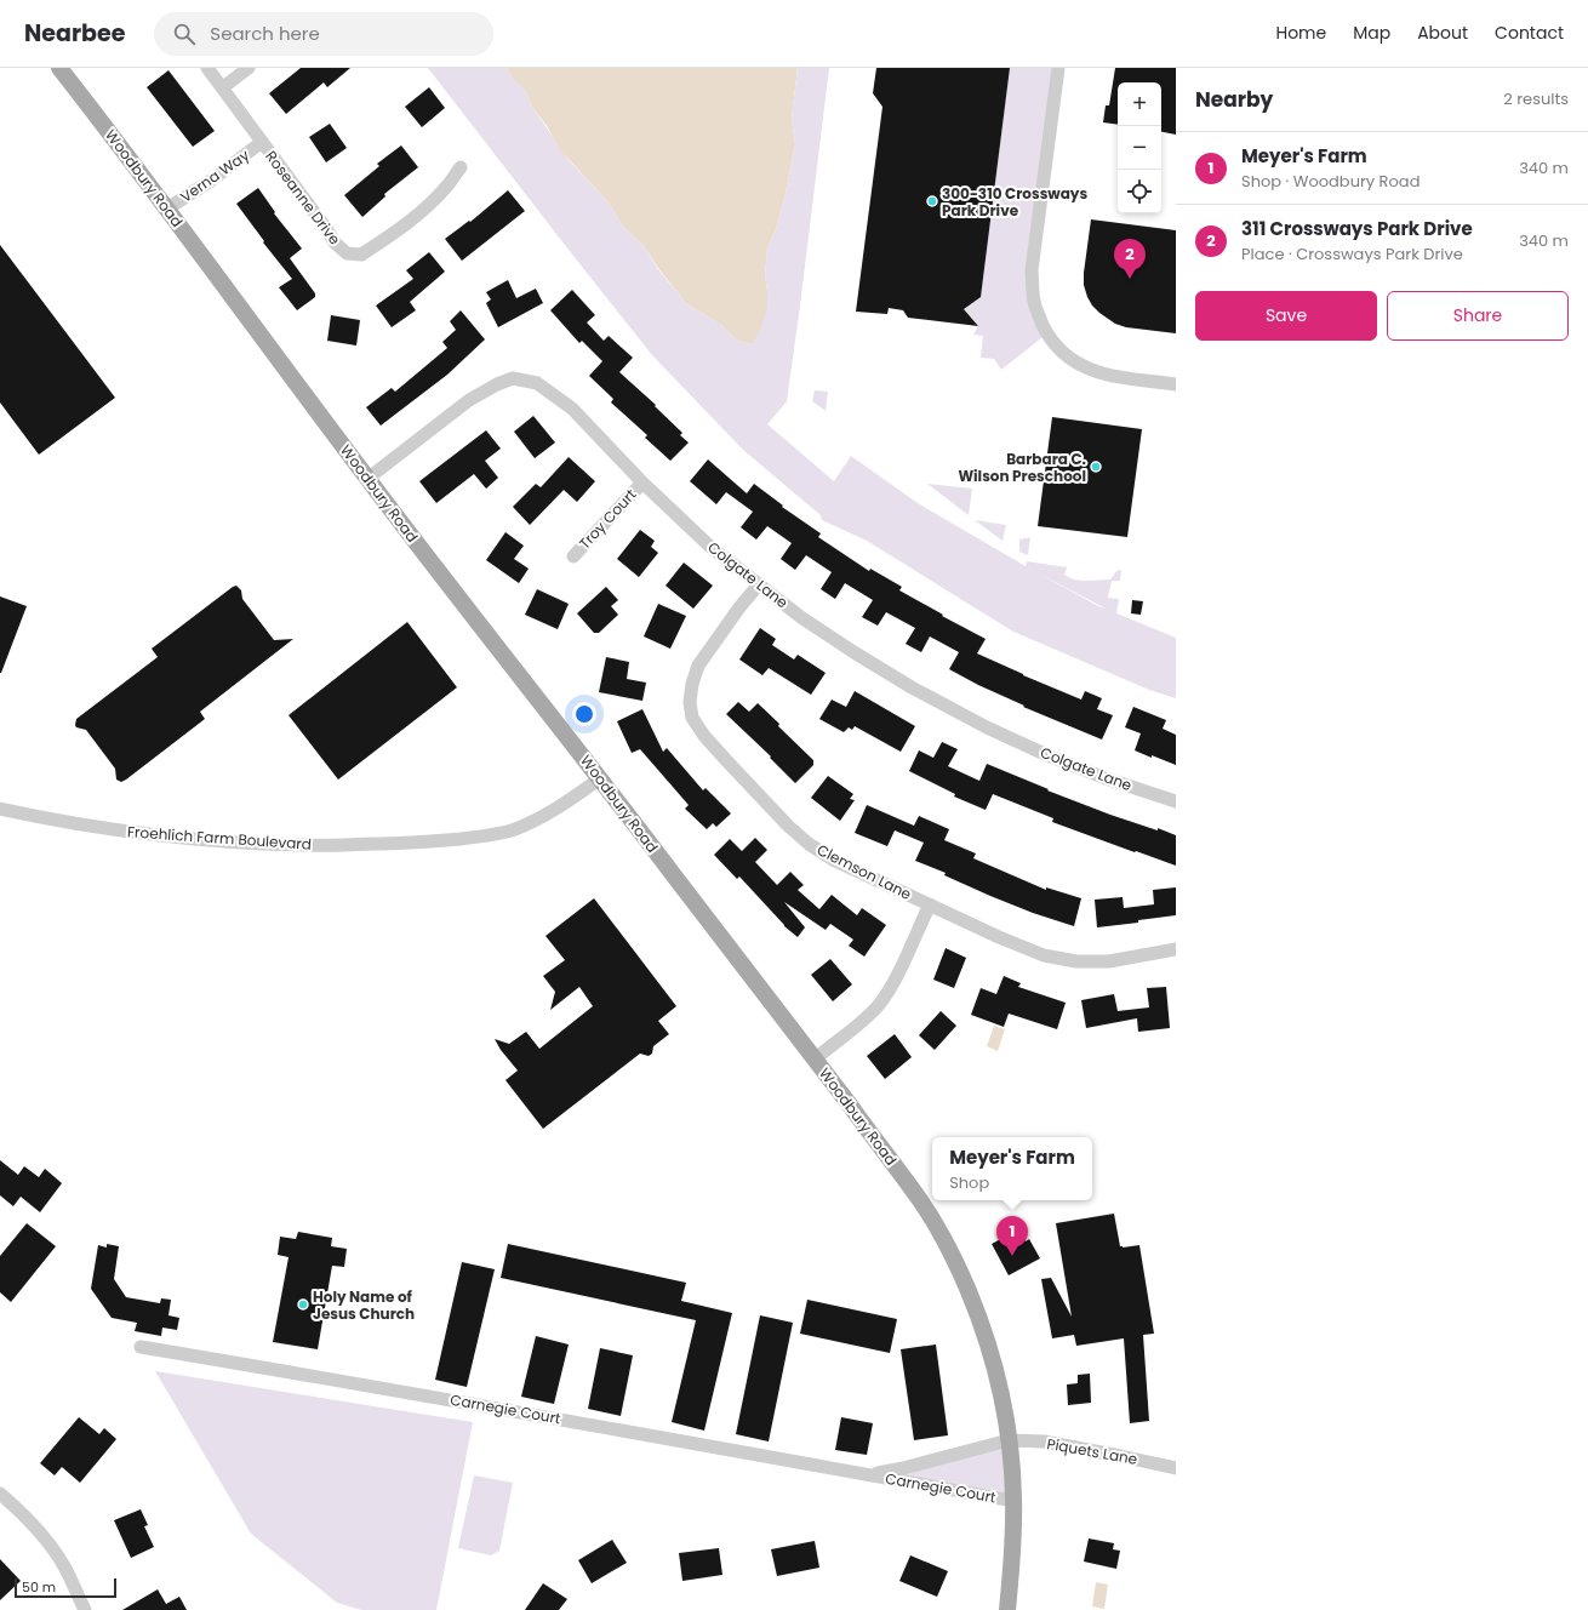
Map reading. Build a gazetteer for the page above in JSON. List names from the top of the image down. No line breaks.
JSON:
{"streets":{"main road":["Woodbury Road"],"street":["Verna Way","Roseanne Drive","Troy Court","Colgate Lane","Froehlich Farm Boulevard","Clemson Lane","Carnegie Court","Piquets Lane"]},"crossings":[["Verna Way","Woodbury Road"],["Verna Way","Roseanne Drive"],["Woodbury Road","Colgate Lane"],["Woodbury Road","Froehlich Farm Boulevard"],["Woodbury Road","Carnegie Court"],["Woodbury Road","Piquets Lane"],["Troy Court","Colgate Lane"],["Colgate Lane","Clemson Lane"],["Carnegie Court","Piquets Lane"]],"places":["300-310 Crossways Park Drive","Barbara C. Wilson Preschool","Holy Name of Jesus Church"],"scale_bar":"50 m","page":{"header":"Nearbee","search":"Search here","nav":["Home","Map","About","Contact"],"heading":["Nearby","2 results"],"map_buttons":["+","−"],"list":[{"mark":"1","name":"Meyer's Farm","note":"Shop · Woodbury Road","value":"340 m"},{"mark":"2","name":"311 Crossways Park Drive","note":"Place · Crossways Park Drive","value":"340 m"}],"pins":["2","1"],"buttons":["Save","Share"],"popup":["Meyer's Farm","Shop"],"scale":"50 m"}}
